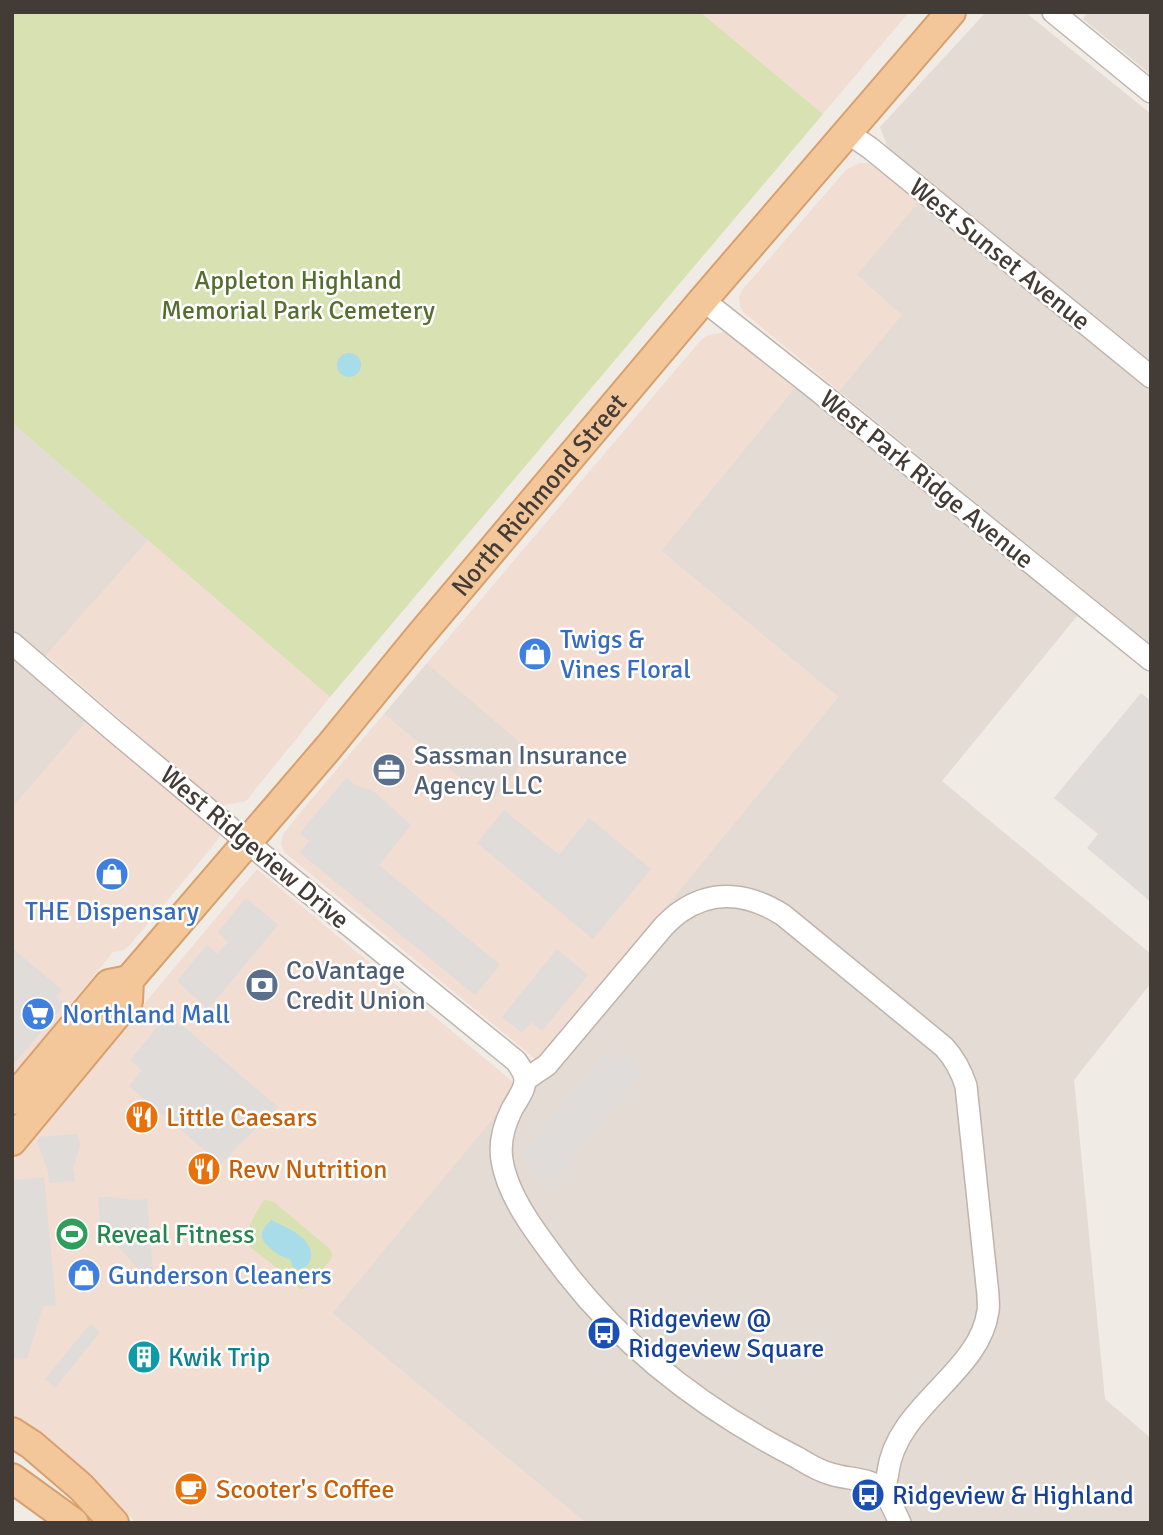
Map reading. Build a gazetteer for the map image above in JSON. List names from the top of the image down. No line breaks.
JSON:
{"streets":{"main road":["North Richmond Street"],"street":["West Sunset Avenue","West Park Ridge Avenue","West Ridgeview Drive"]},"crossings":[["West Sunset Avenue","North Richmond Street"],["West Park Ridge Avenue","North Richmond Street"],["North Richmond Street","West Ridgeview Drive"]],"parks":["Appleton Highland Memorial Park Cemetery"],"places":{"shop":["Twigs & Vines Floral","THE Dispensary","Gunderson Cleaners"],"office":["Sassman Insurance Agency LLC"],"bank":["CoVantage Credit Union"],"supermarket":["Northland Mall"],"restaurant":["Little Caesars","Revv Nutrition"],"sports":["Reveal Fitness"],"bus stop":["Ridgeview @ Ridgeview Square","Ridgeview & Highland"],"building":["Kwik Trip"],"cafe":["Scooter's Coffee"]}}
